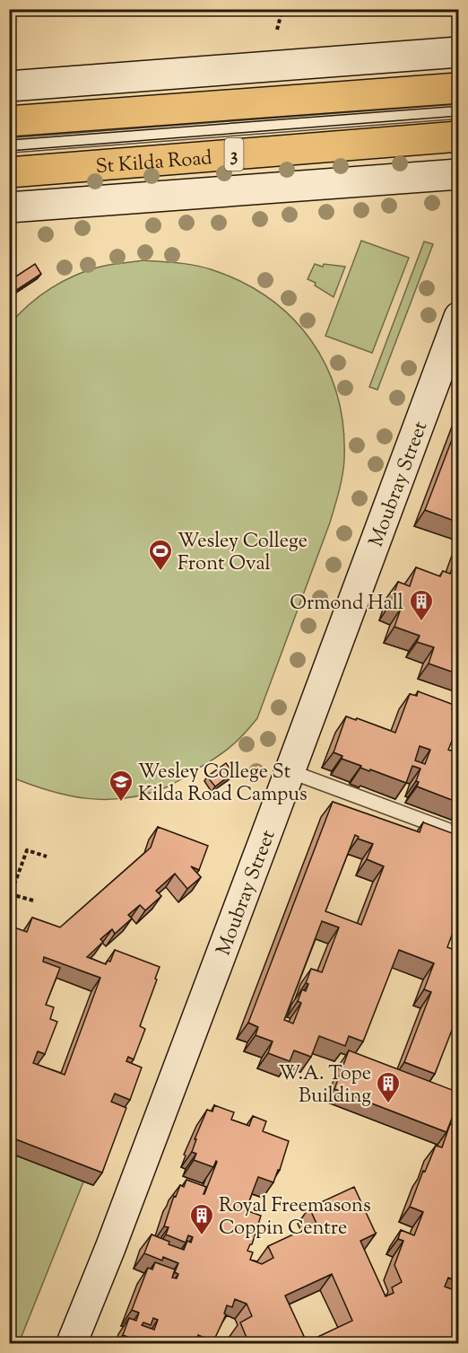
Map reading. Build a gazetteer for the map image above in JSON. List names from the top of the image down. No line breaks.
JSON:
{"streets":{"main road":["3","St Kilda Road"],"street":["Moubray Street"]},"places":{"sports":["Wesley College Front Oval"],"building":["Ormond Hall","W.A. Tope Building","Royal Freemasons Coppin Centre"],"school or university":["Wesley College St Kilda Road Campus"]}}
